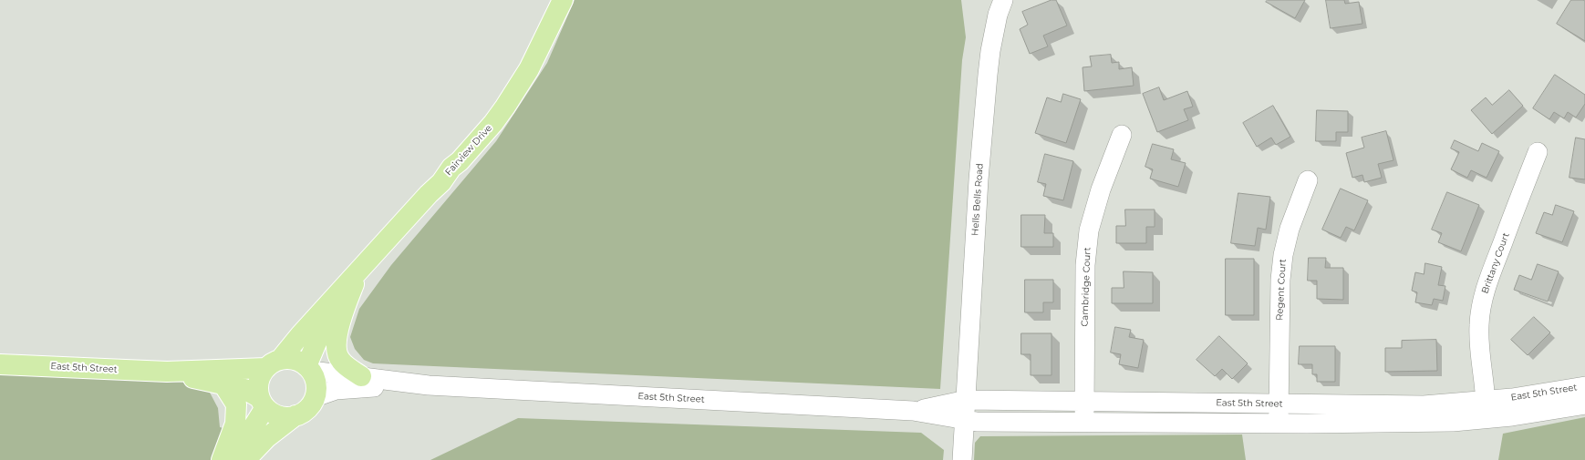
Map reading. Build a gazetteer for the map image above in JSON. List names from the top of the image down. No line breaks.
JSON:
{"streets":{"main road":["Fairview Drive","East 5th Street"],"street":["Hells Bells Road","Brittany Court","Cambridge Court","Regent Court"]},"crossings":[["Fairview Drive","East 5th Street"],["Hells Bells Road","East 5th Street"],["Brittany Court","East 5th Street"],["Cambridge Court","East 5th Street"],["Regent Court","East 5th Street"]]}
